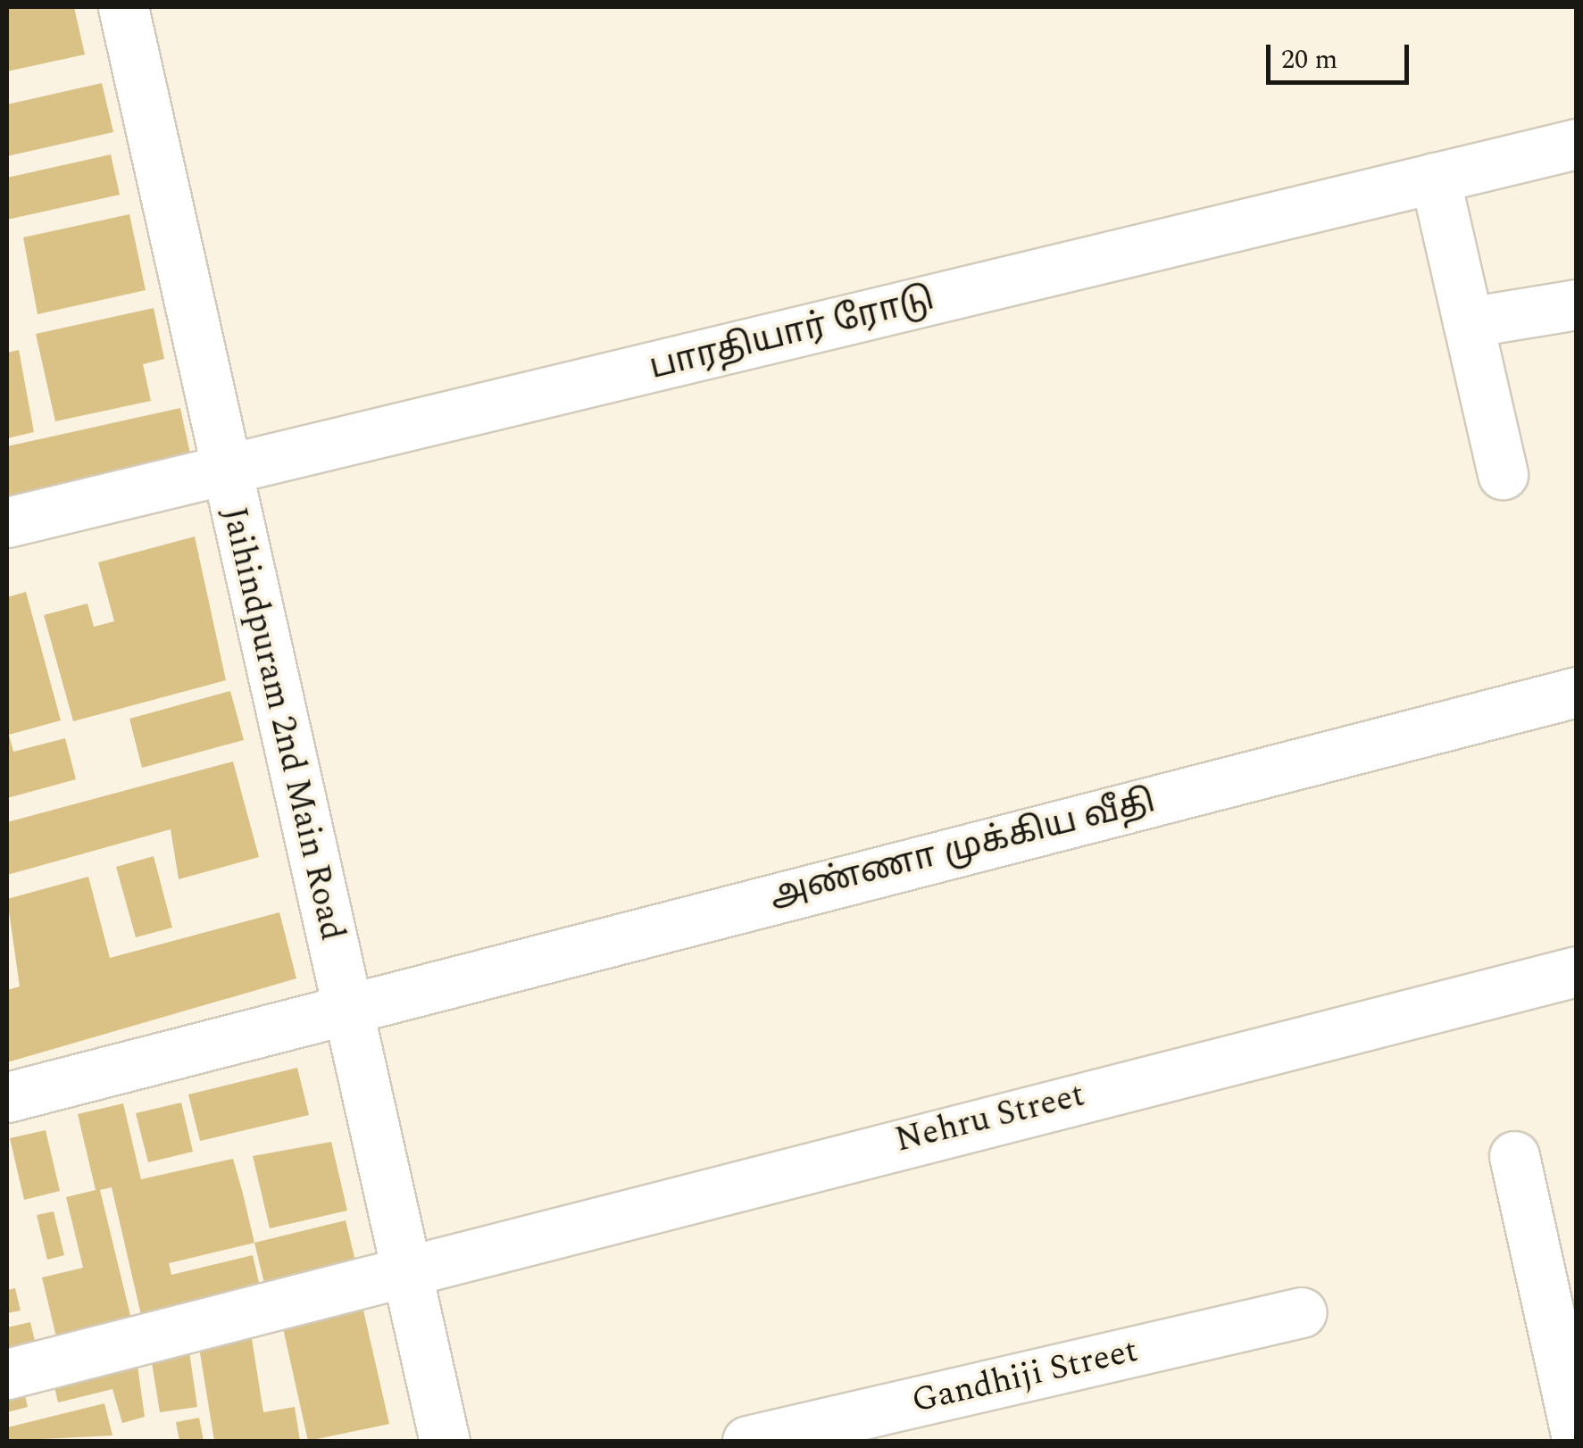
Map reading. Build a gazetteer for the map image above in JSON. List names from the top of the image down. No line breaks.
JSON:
{"streets":{"street":["பாரதியார் ரோடு","Jaihindpuram 2nd Main Road","அண்ணா முக்கிய வீதி","Nehru Street","Gandhiji Street"]},"crossings":[["பாரதியார் ரோடு","Jaihindpuram 2nd Main Road"],["Jaihindpuram 2nd Main Road","அண்ணா முக்கிய வீதி"],["Jaihindpuram 2nd Main Road","Nehru Street"]],"scale_bar":"20 m"}
